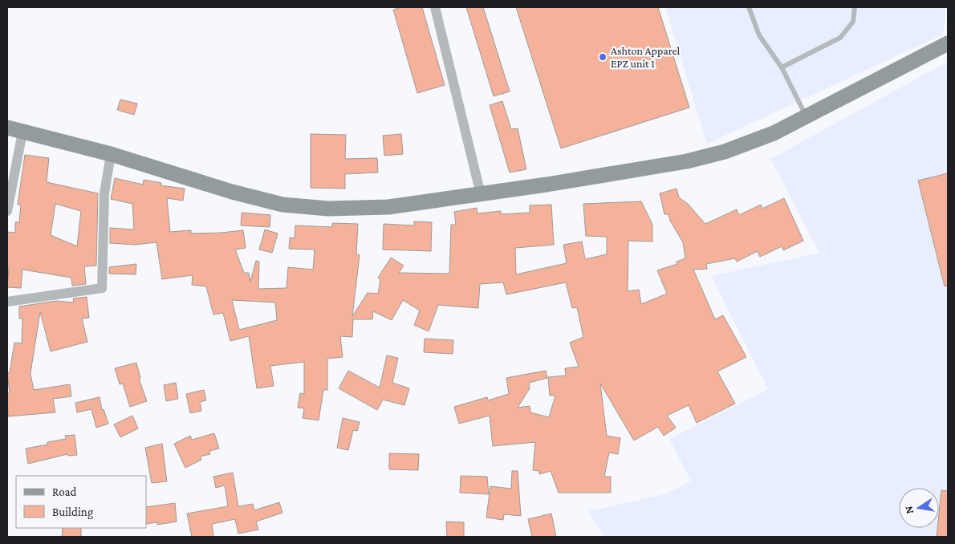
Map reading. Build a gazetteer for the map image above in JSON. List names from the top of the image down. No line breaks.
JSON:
{"places":["Ashton Apparel EPZ unit 1"],"legend":["Road","Building"],"north":"left"}
